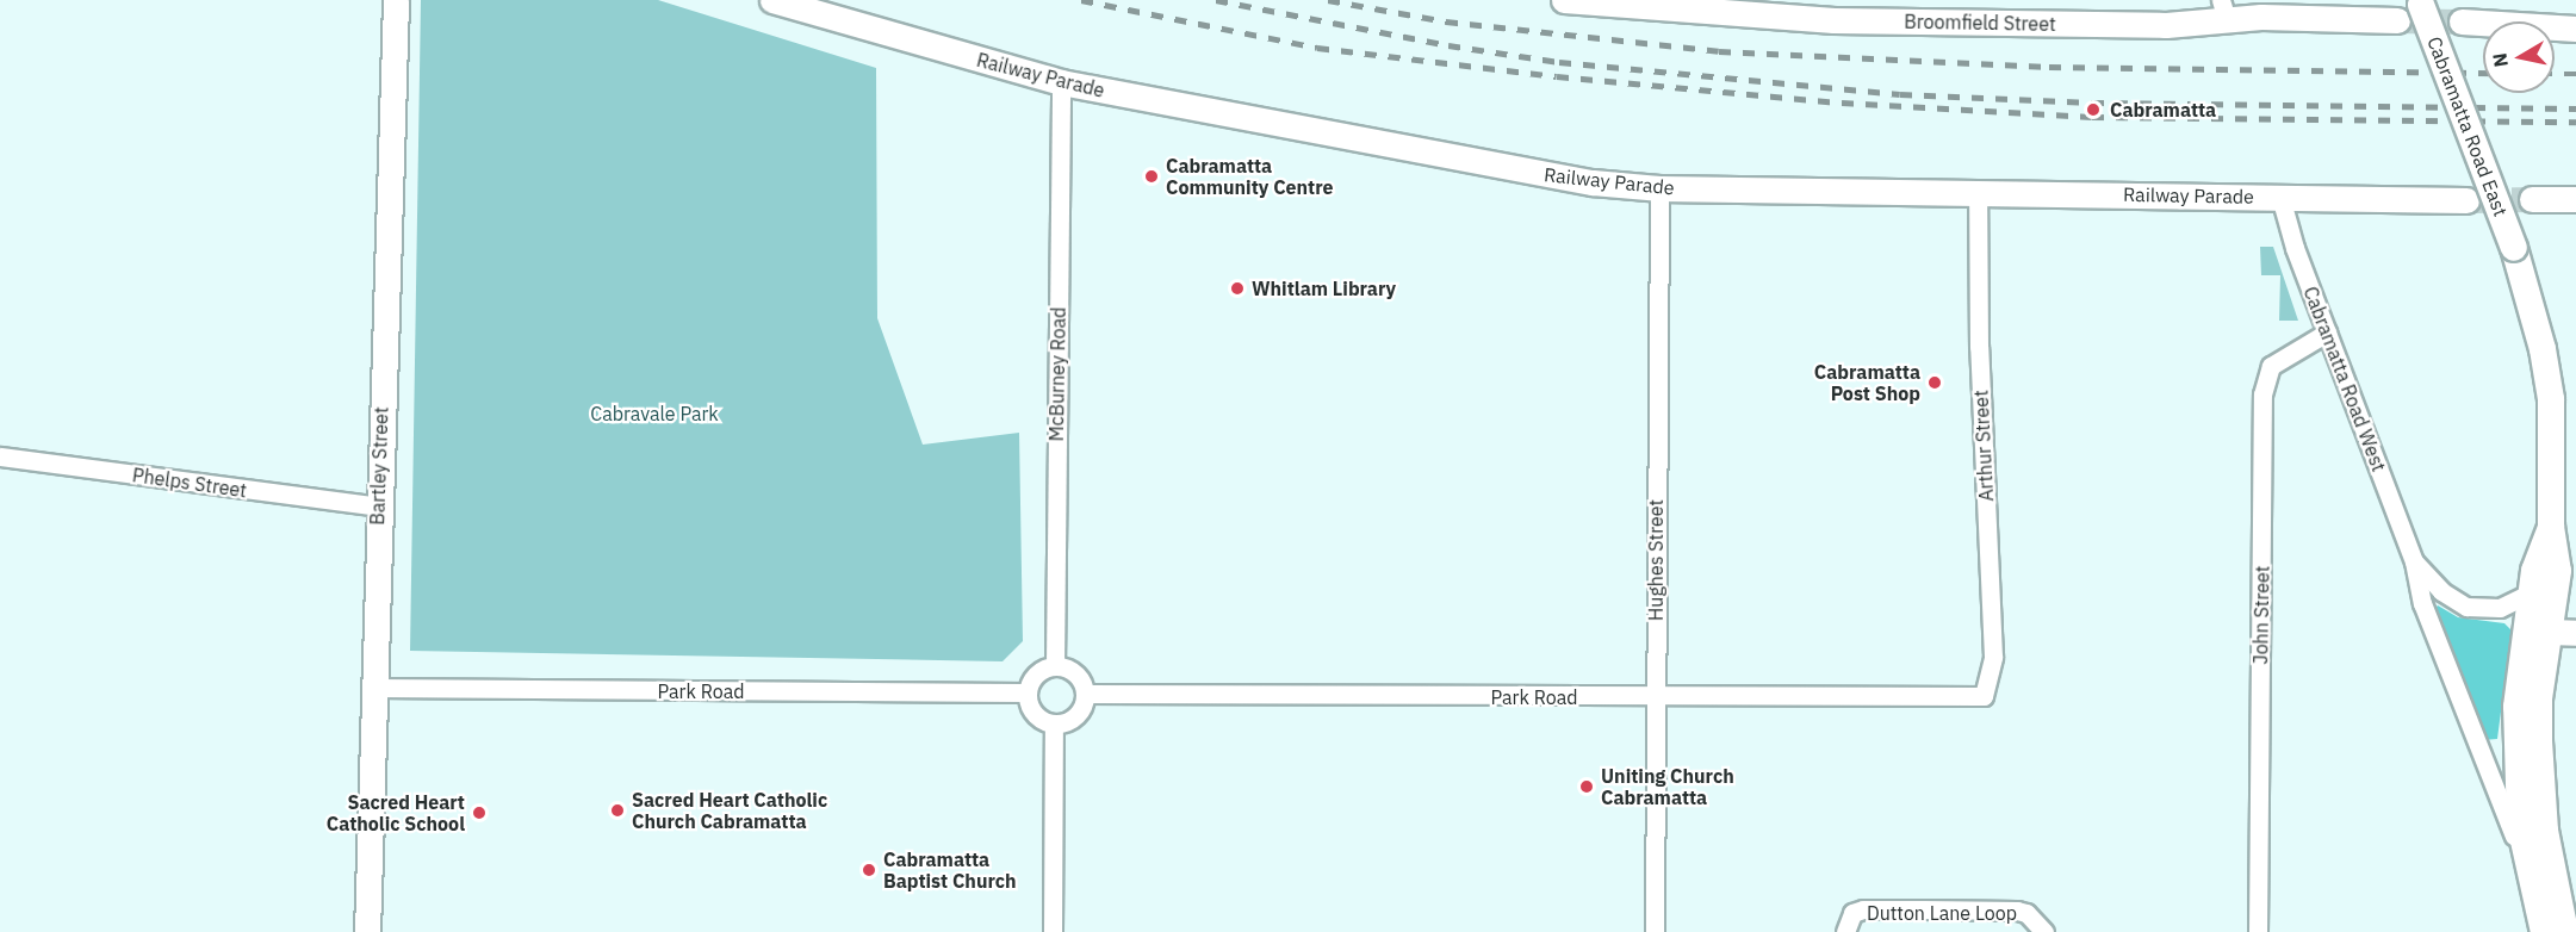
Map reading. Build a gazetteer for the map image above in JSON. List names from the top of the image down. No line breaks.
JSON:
{"streets":{"main road":["Broomfield Street","Railway Parade","Cabramatta Road East","Cabramatta Road West","Bartley Street"],"street":["McBurney Road","Arthur Street","Phelps Street","Hughes Street","John Street","Park Road","Dutton Lane Loop"]},"crossings":[["Railway Parade","McBurney Road"],["Railway Parade","Cabramatta Road West"],["Railway Parade","Arthur Street"],["Railway Parade","Hughes Street"],["Cabramatta Road East","Cabramatta Road West"],["McBurney Road","Park Road"],["Cabramatta Road West","John Street"],["Arthur Street","Park Road"],["Bartley Street","Phelps Street"],["Bartley Street","Park Road"],["Hughes Street","Park Road"]],"parks":["Cabravale Park"],"places":["Cabramatta","Cabramatta Community Centre","Whitlam Library","Cabramatta Post Shop","Uniting Church Cabramatta","Sacred Heart Catholic Church Cabramatta","Sacred Heart Catholic School","Cabramatta Baptist Church"],"north":"left"}
